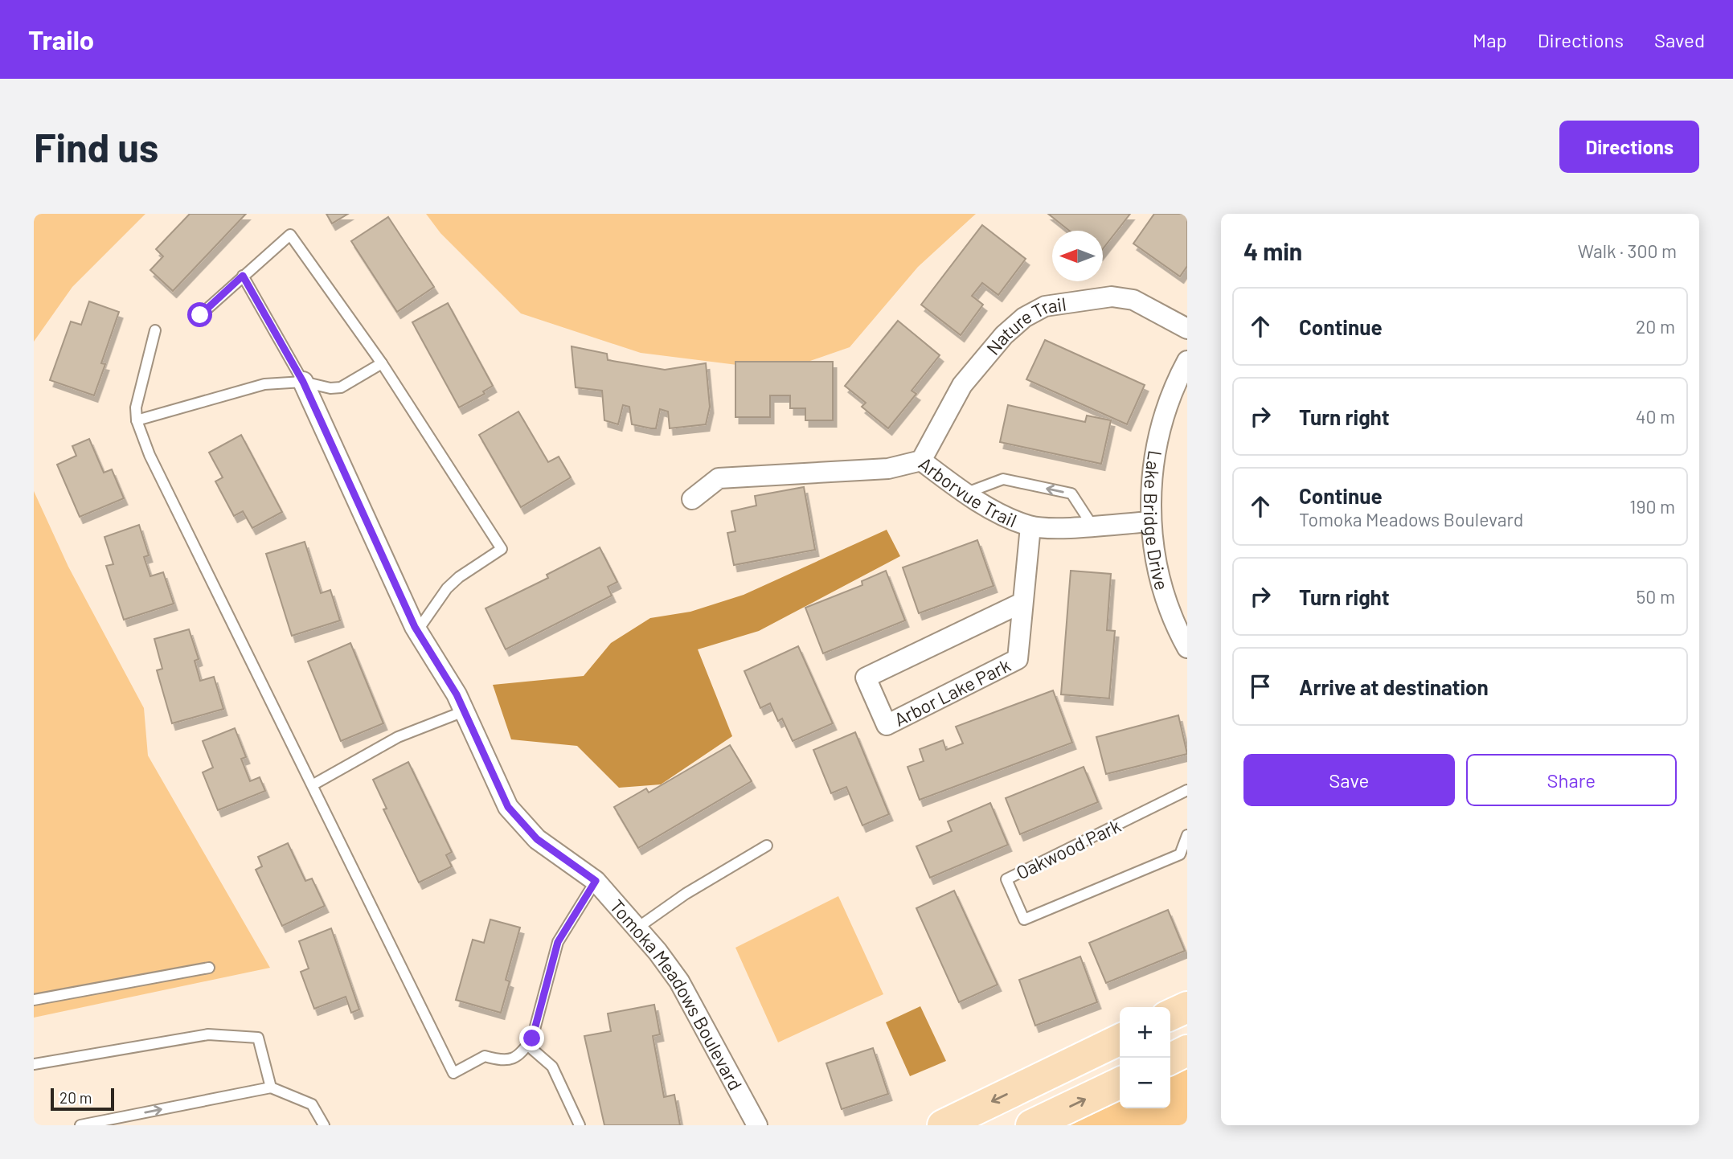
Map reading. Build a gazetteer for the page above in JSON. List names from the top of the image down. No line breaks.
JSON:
{"streets":{"street":["Nature Trail","Arborvue Trail","Lake Bridge Drive","Arbor Lake Park","Tomoka Meadows Boulevard"],"lane":["Oakwood Park"]},"crossings":[["Nature Trail","Arborvue Trail"],["Arborvue Trail","Lake Bridge Drive"],["Arborvue Trail","Arbor Lake Park"]],"scale_bar":"20 m","north":"left","page":{"header":"Trailo","nav":["Map","Directions","Saved"],"buttons":["Directions",["Save","Share"]],"title":"Find us","heading":["4 min","Walk · 300 m"],"list":[["Continue","20 m"],["Turn right","40 m"],["Continue","Tomoka Meadows Boulevard","190 m"],["Turn right","50 m"],"Arrive at destination"],"map_buttons":["+","−"],"scale":"20 m"}}
